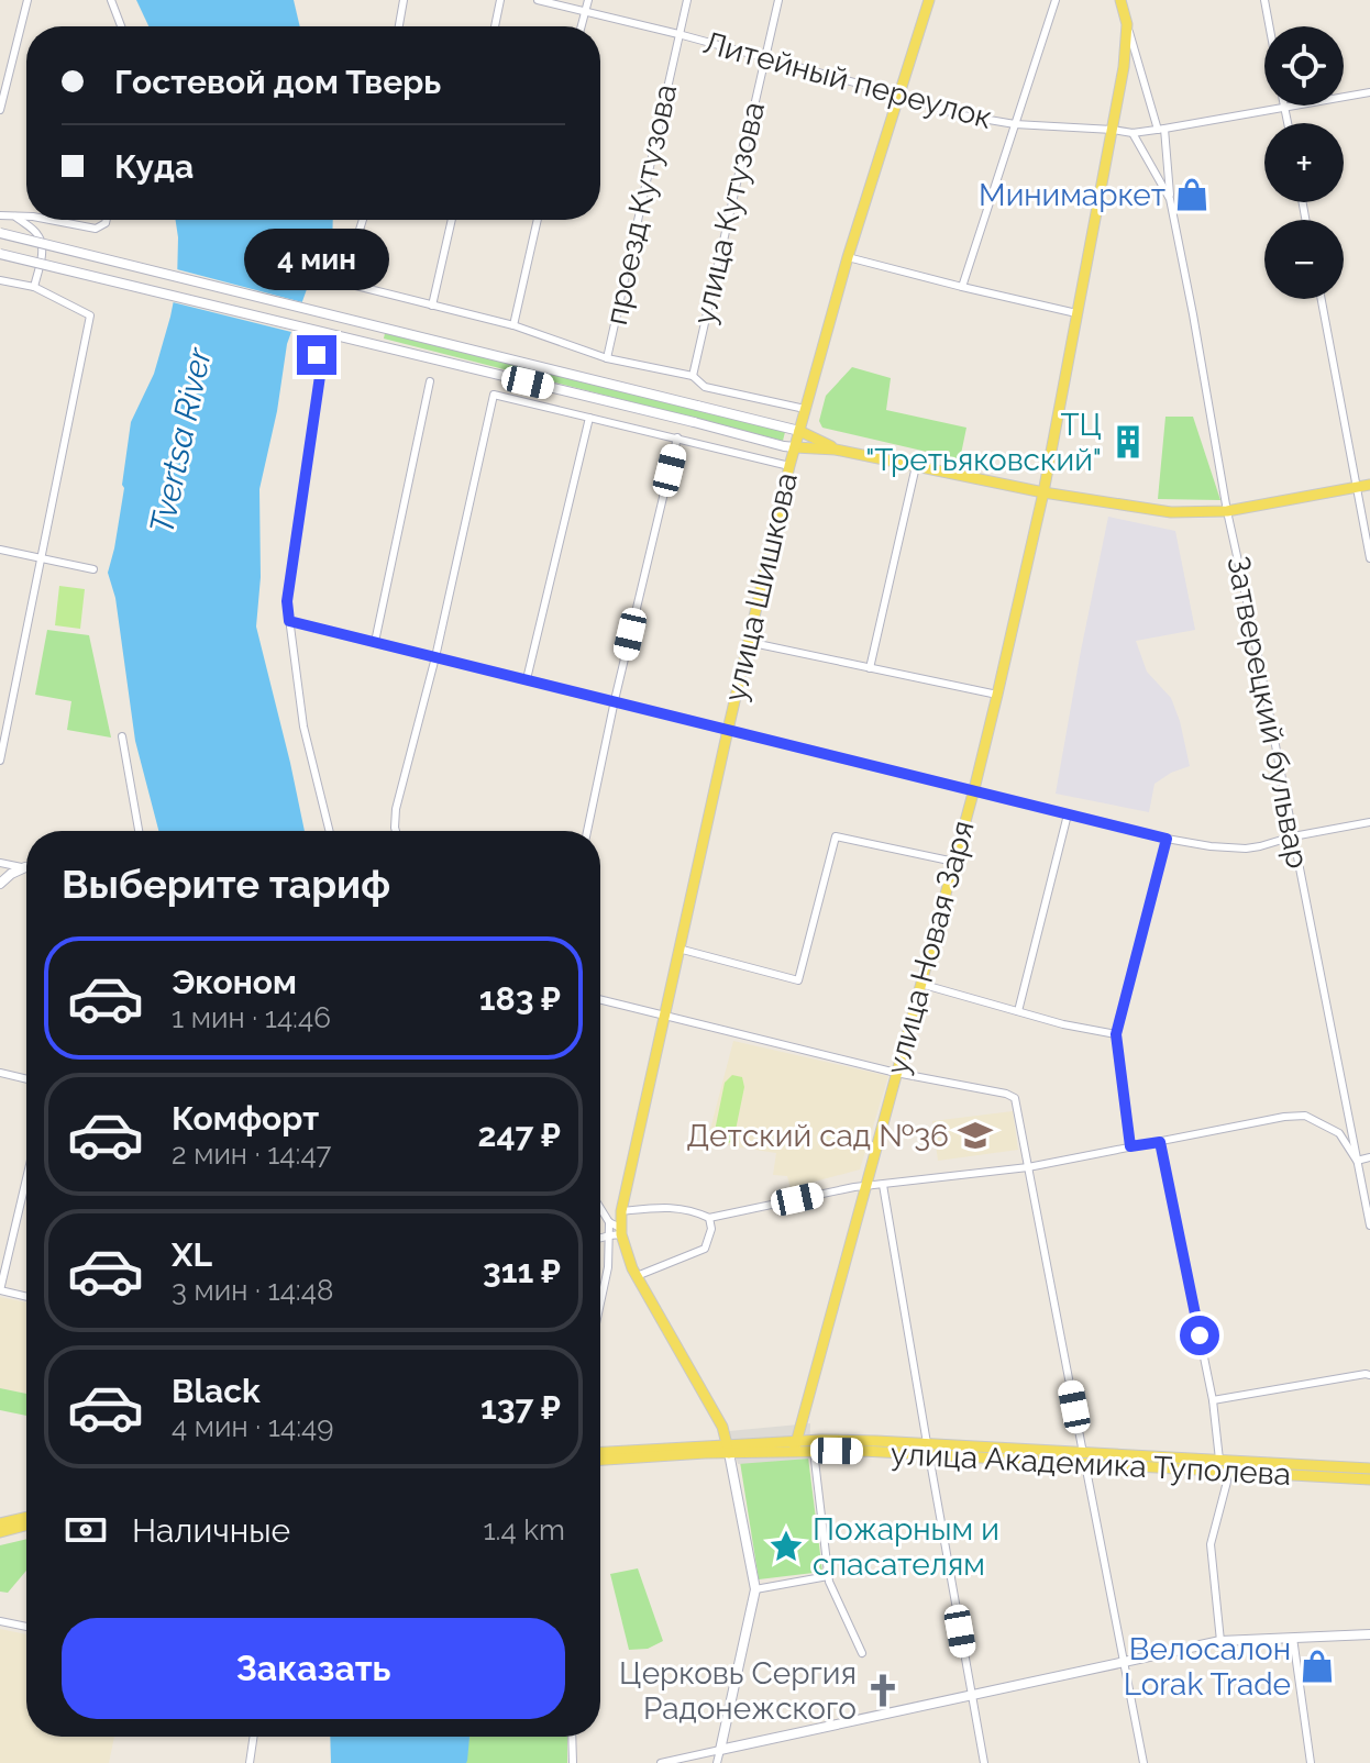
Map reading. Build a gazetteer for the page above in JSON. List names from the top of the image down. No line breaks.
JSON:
{"streets":{"main road":["улица Шишкова","Затверецкий бульвар","улица Новая Заря","улица Академика Туполева"],"street":["Литейный переулок","проезд Кутузова","улица Кутузова"]},"crossings":[["Литейный переулок","проезд Кутузова"],["Литейный переулок","улица Кутузова"],["Литейный переулок","улица Шишкова"],["Литейный переулок","Затверецкий бульвар"],["Литейный переулок","улица Новая Заря"],["Затверецкий бульвар","улица Новая Заря"],["улица Новая Заря","улица Академика Туполева"]],"water":["Tvertsa River"],"places":{"shop":["Минимаркет","Велосалон Lorak Trade"],"building":["ТЦ \"Третьяковский\""],"school or university":["Детский сад №36"],"place":["Пожарным и спасателям"],"church":["Церковь Сергия Радонежского"]},"page":{"map_buttons":["+","−"],"banner":["Гостевой дом Тверь","Куда"],"bubble":"4 мин","heading":"Выберите тариф","list":[{"name":"Эконом","note":"1 мин · 14:46","value":"183 ₽"},{"name":"Комфорт","note":"2 мин · 14:47","value":"247 ₽"},{"name":"XL","note":"3 мин · 14:48","value":"311 ₽"},{"name":"Black","note":"4 мин · 14:49","value":"137 ₽"}],"pay":["Наличные","1.4 km"],"buttons":"Заказать"}}
